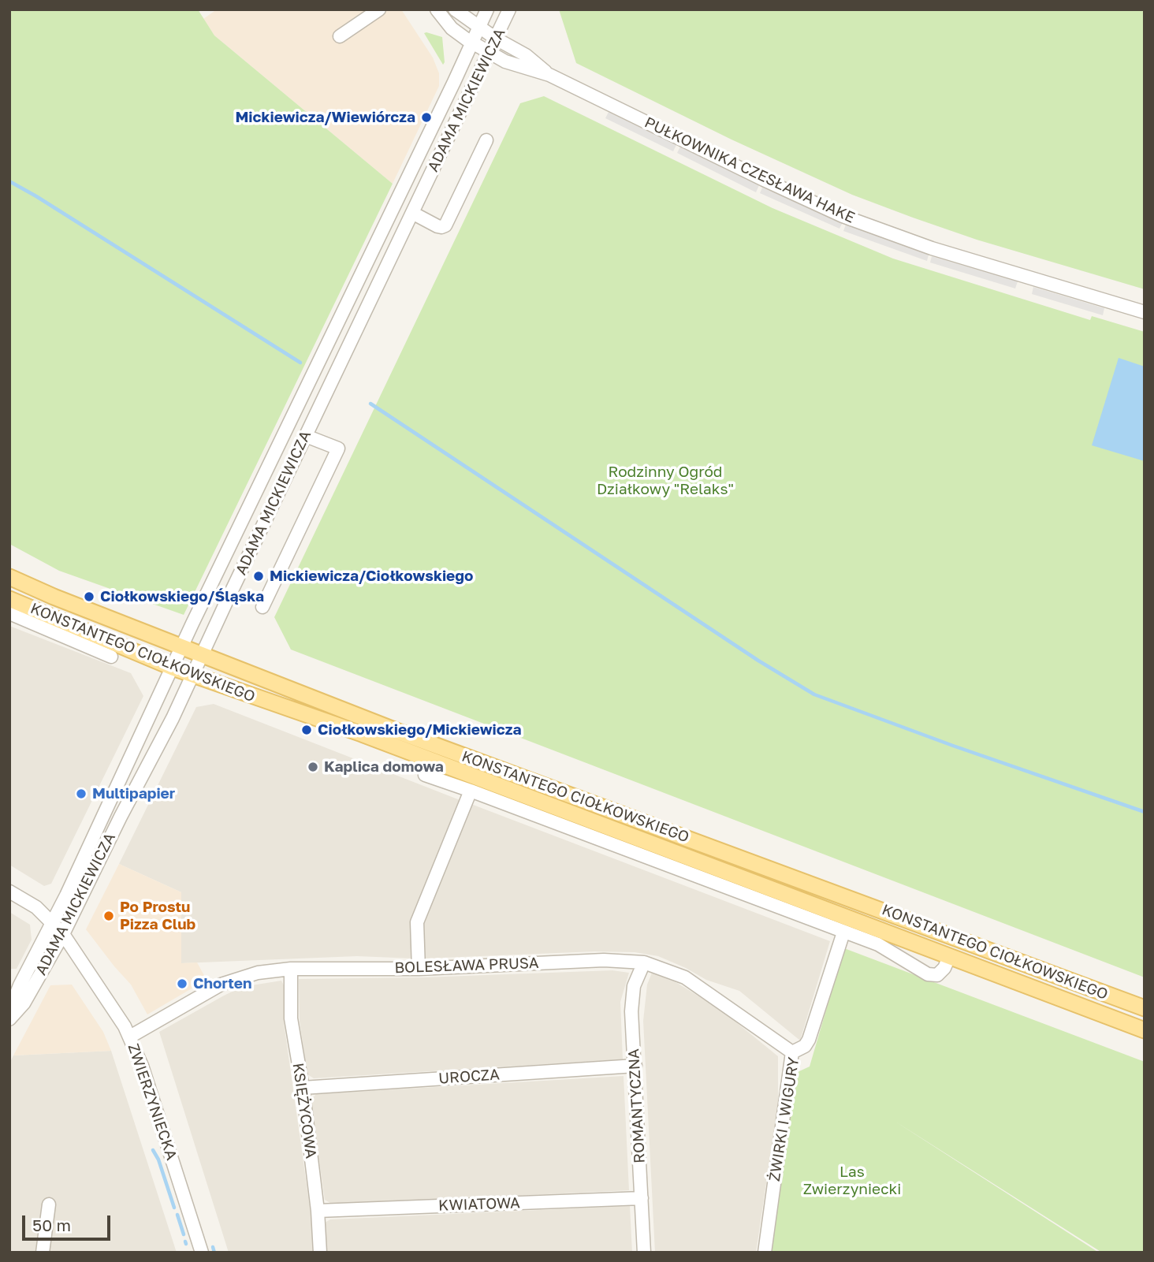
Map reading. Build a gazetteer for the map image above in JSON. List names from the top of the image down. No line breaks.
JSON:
{"streets":{"main road":["KONSTANTEGO CIOŁKOWSKIEGO"],"street":["ADAMA MICKIEWICZA","PUŁKOWNIKA CZESŁAWA HAKE","BOLESŁAWA PRUSA","UROCZA","ZWIERZYNIECKA","ROMANTYCZNA","KSIĘŻYCOWA","ŻWIRKI I WIGURY","KWIATOWA"]},"crossings":[["ADAMA MICKIEWICZA","PUŁKOWNIKA CZESŁAWA HAKE"],["ADAMA MICKIEWICZA","KONSTANTEGO CIOŁKOWSKIEGO"],["ADAMA MICKIEWICZA","ZWIERZYNIECKA"],["BOLESŁAWA PRUSA","ZWIERZYNIECKA"],["BOLESŁAWA PRUSA","ROMANTYCZNA"],["BOLESŁAWA PRUSA","KSIĘŻYCOWA"],["BOLESŁAWA PRUSA","ŻWIRKI I WIGURY"],["UROCZA","ROMANTYCZNA"],["UROCZA","KSIĘŻYCOWA"],["ROMANTYCZNA","KWIATOWA"],["KSIĘŻYCOWA","KWIATOWA"]],"parks":["Rodzinny Ogród Działkowy \"Relaks\"","Las Zwierzyniecki"],"places":["Mickiewicza/Wiewiórcza","Mickiewicza/Ciołkowskiego","Ciołkowskiego/Śląska","Ciołkowskiego/Mickiewicza","Kaplica domowa","Multipapier","Po Prostu Pizza Club","Chorten"],"scale_bar":"50 m"}
